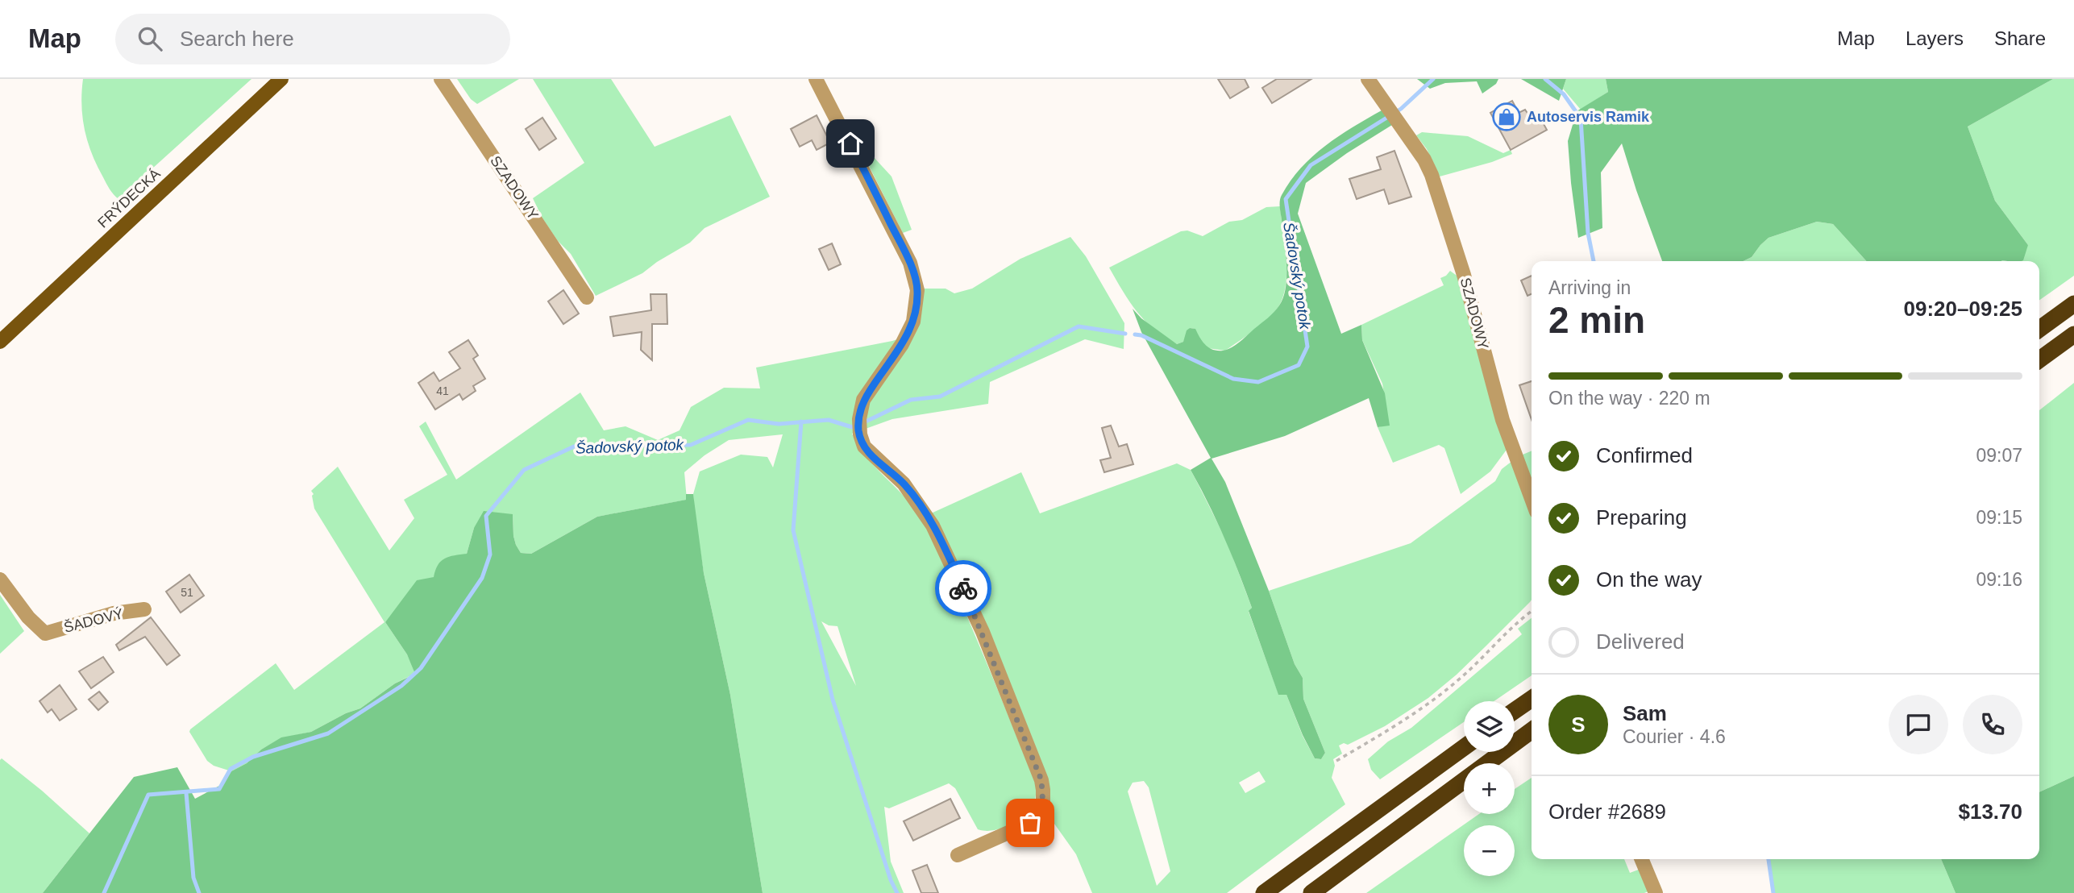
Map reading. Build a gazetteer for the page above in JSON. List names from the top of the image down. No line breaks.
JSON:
{"streets":{"main road":["FRÝDECKÁ"],"street":["SZADOWY","ŠADOVÝ"]},"water":["Šadovský potok"],"places":{"shop":["Autoservis Ramik"]},"house_numbers":["41","51"],"page":{"header":"Map","search":"Search here","nav":["Map","Layers","Share"],"heading":["2 min","Arriving in","09:20–09:25"],"panel":["Sam","Courier · 4.6","Order #2689","$13.70"],"bar":"On the way · 220 m","list":[["Confirmed","09:07"],["Preparing","09:15"],["On the way","09:16"],"Delivered"],"round":"S","map_buttons":["+","−"]}}
